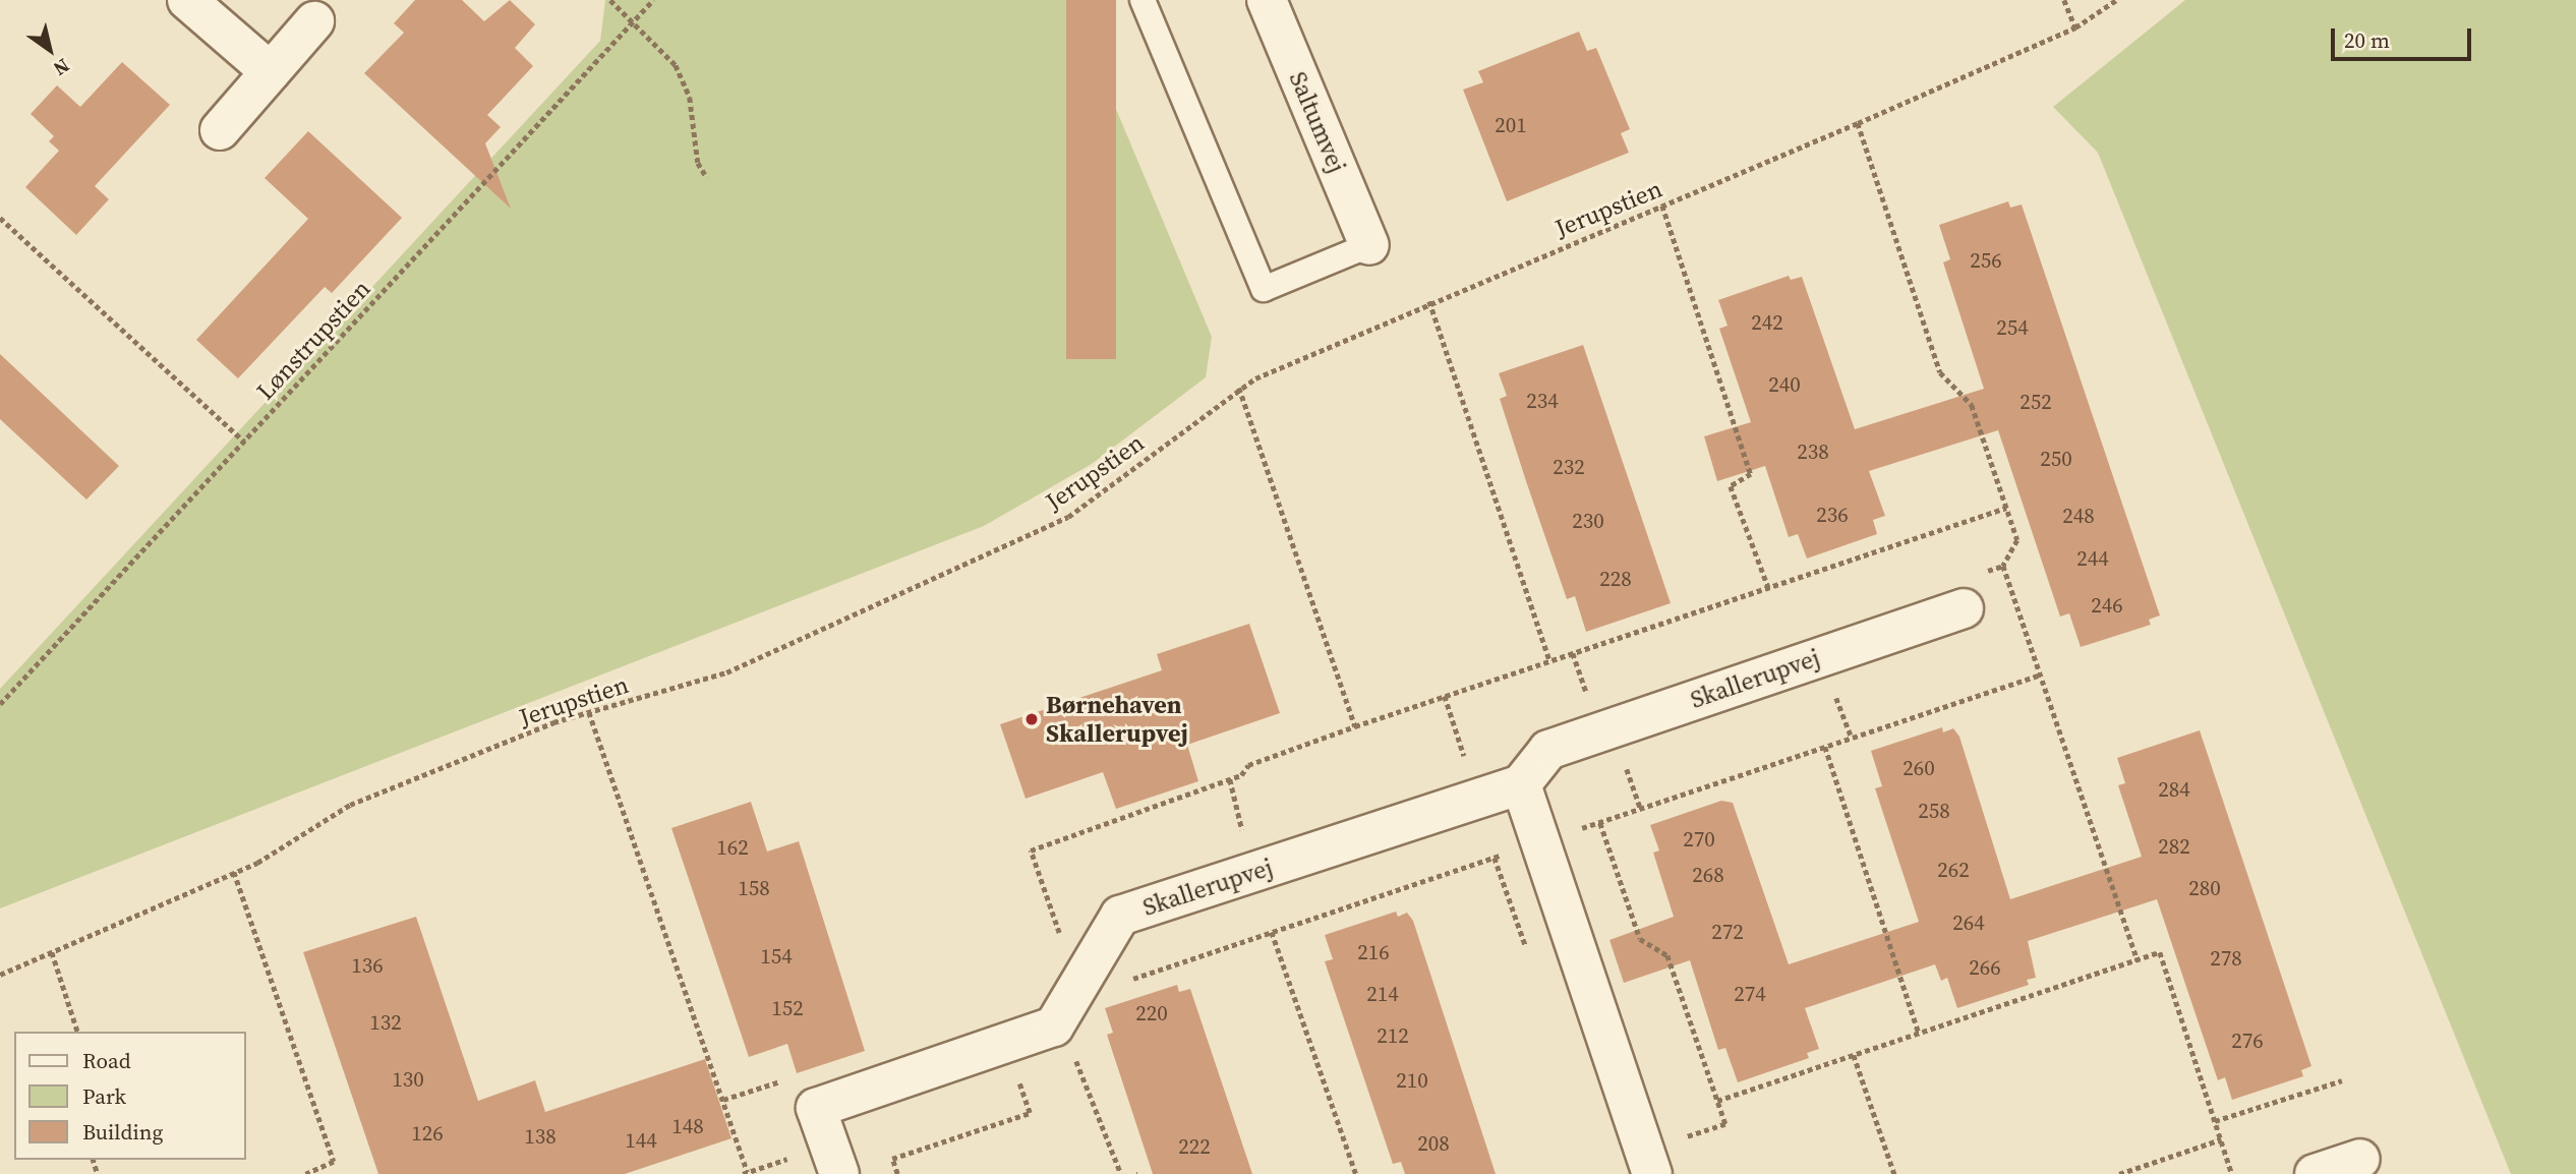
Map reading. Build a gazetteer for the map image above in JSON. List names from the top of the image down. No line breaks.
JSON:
{"streets":{"street":["Saltumvej","Skallerupvej"],"path":["Jerupstien","Lønstrupstien"]},"places":["Børnehaven Skallerupvej"],"house_numbers":["201","256","242","254","240","234","252","238","250","232","236","248","230","244","228","246","260","284","258","270","282","162","262","268","158","280","264","272","216","154","278","136","266","214","274","152","220","132","212","276","130","210","148","126","138","144","208","222"],"legend":["Road","Park","Building"],"scale_bar":"20 m","north":"bottom right"}
